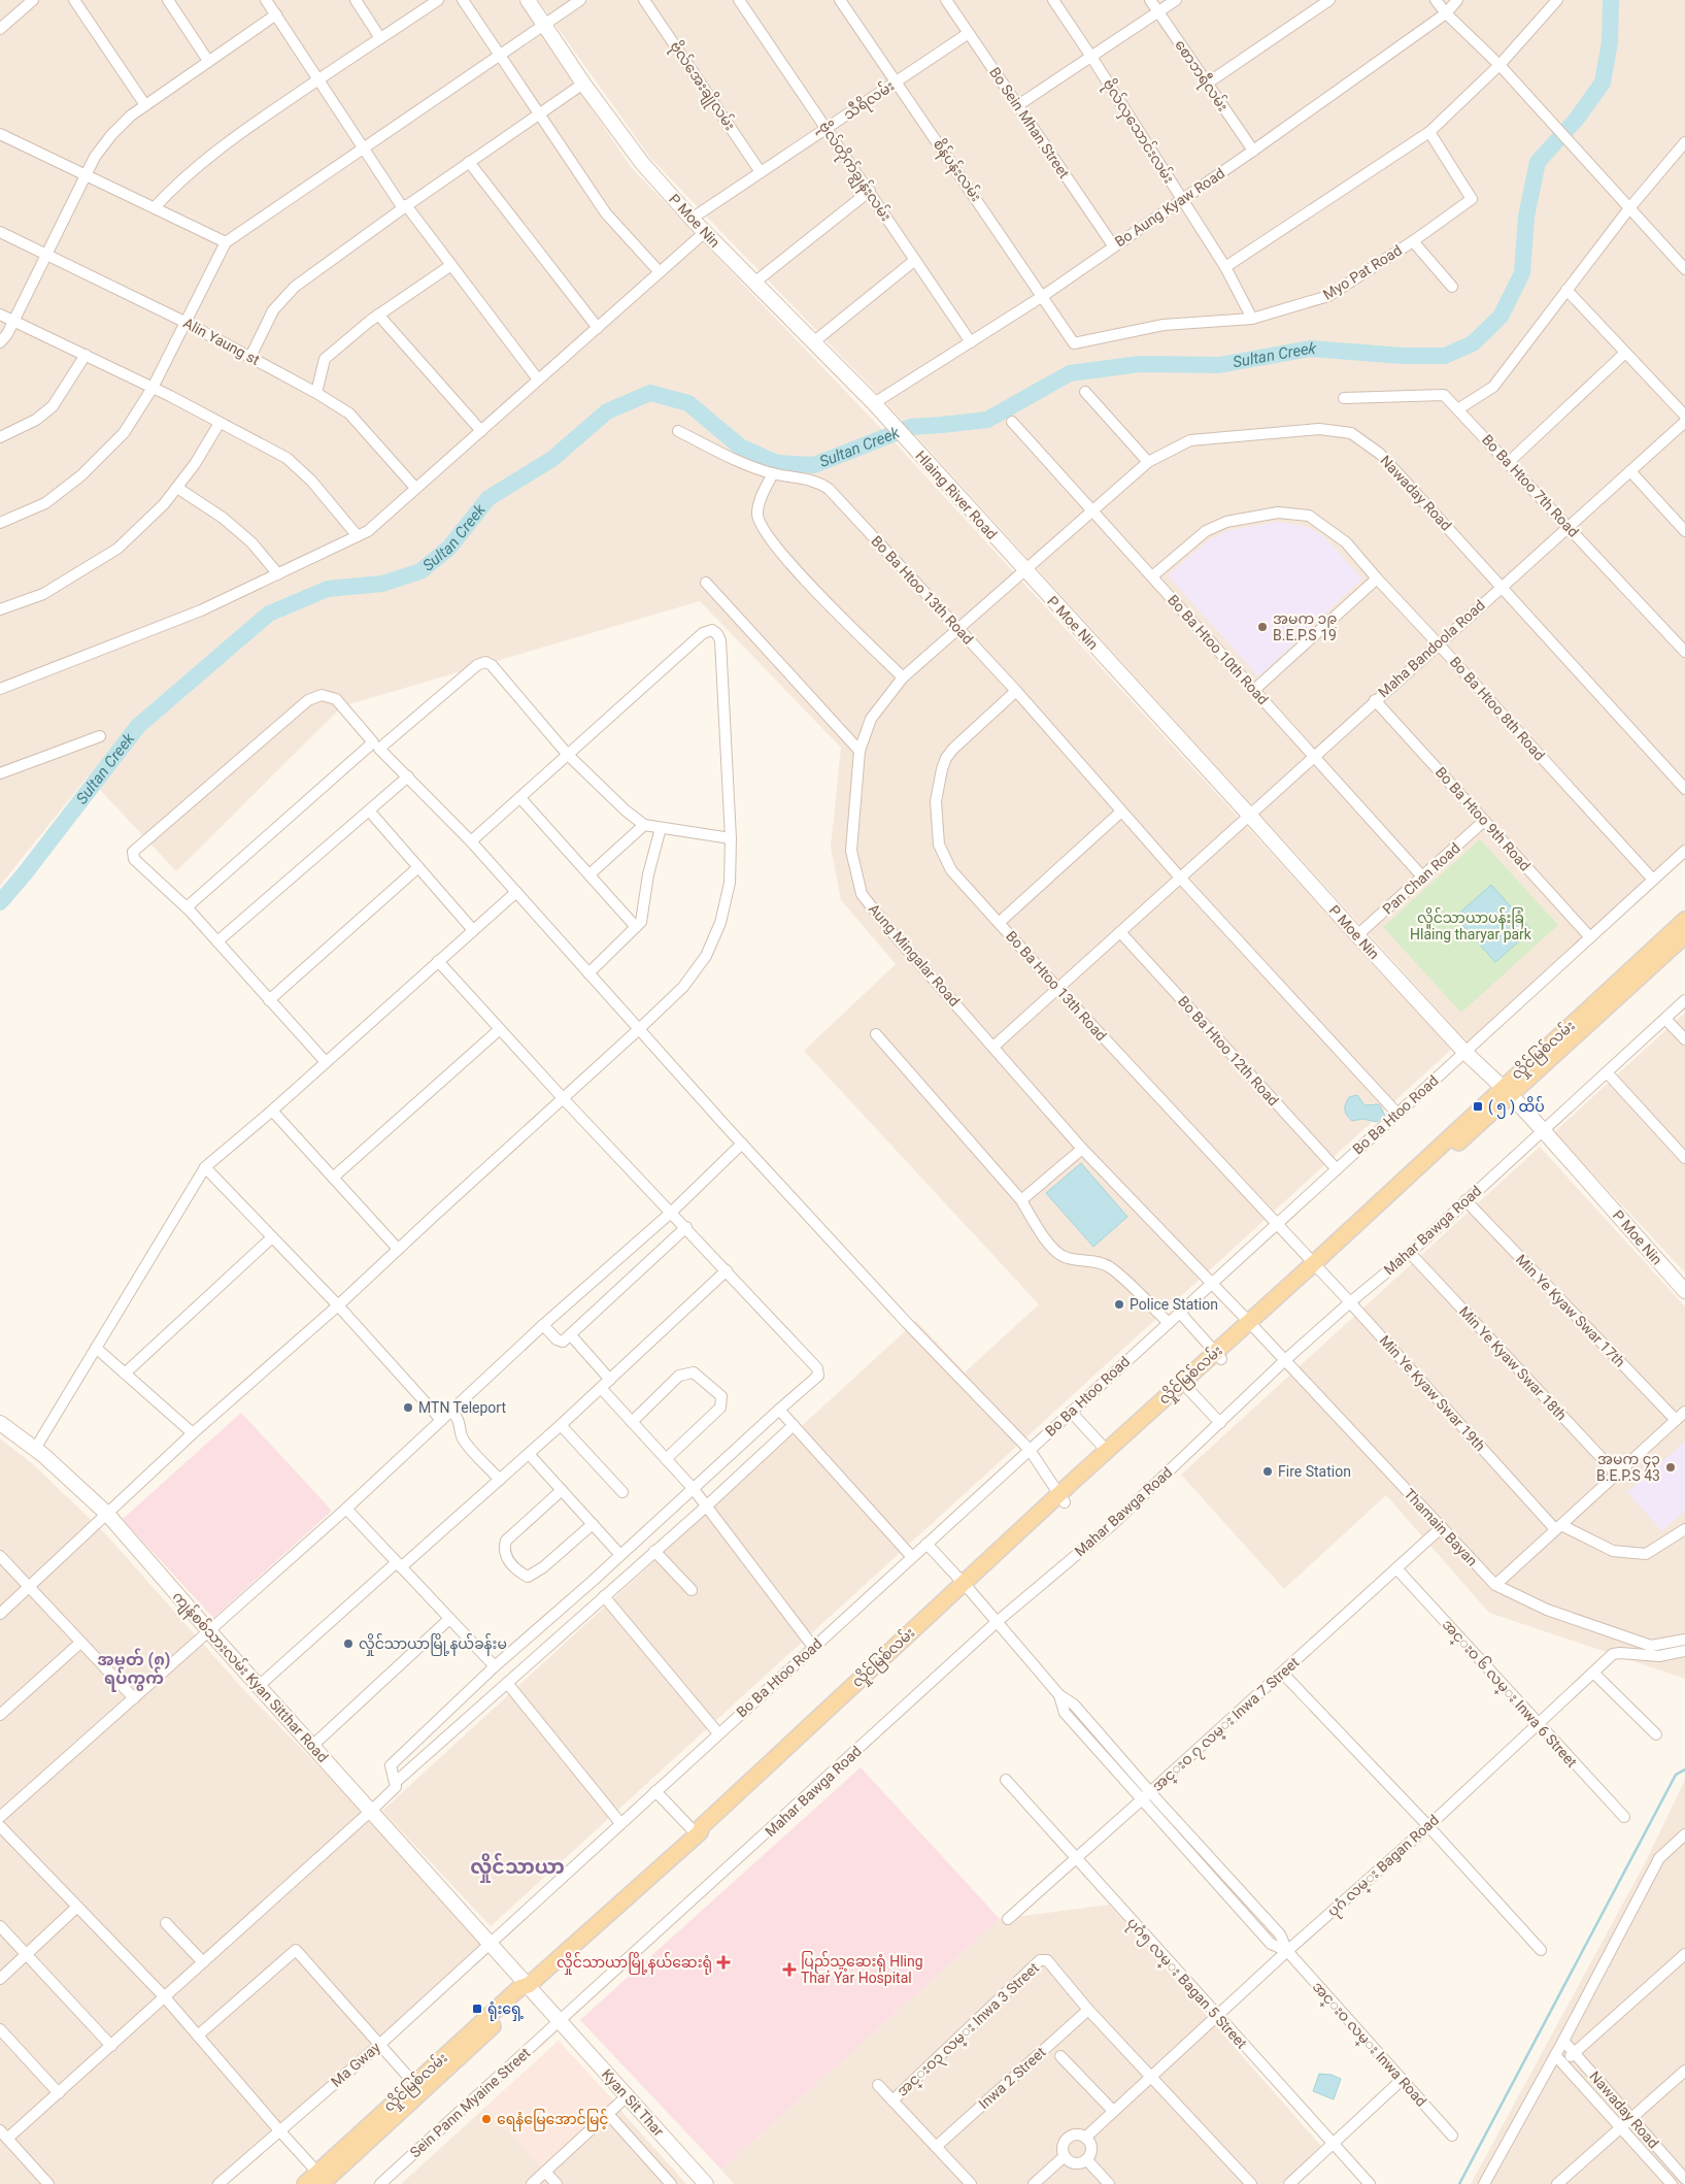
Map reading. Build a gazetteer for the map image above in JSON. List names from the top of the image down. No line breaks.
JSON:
{"streets":{"main road":["လှိုင်မြစ်လမ်း"],"street":["စောဘရီလမ်း","ဗိုလ်အေးချိုလမ်း","သီရိလမ်း","Bo Sein Mhan Street","ဗိုလ်လှသောင်းလမ်း","စိန်ပန်းလမ်း","ဗိုလ်တိုက်ချွန်းလမ်း","Bo Aung Kyaw Road","P Moe Nin","Myo Pat Road","Alin Yaung st","Bo Ba Htoo 7th Road","Nawaday Road","Hlaing River Road","Bo Ba Htoo 13th Road","Maha Bandoola Road","Bo Ba Htoo 10th Road","Bo Ba Htoo 8th Road","Bo Ba Htoo 9th Road","Pan Chan Road","Aung Mingalar Road","Bo Ba Htoo 12th Road","Bo Ba Htoo Road","Mahar Bawga Road","Min Ye Kyaw Swar 17th","Min Ye Kyaw Swar 18th","Min Ye Kyaw Swar 19th","Thamain Bayan","ကျန်စစ်သားလမ်း Kyan Sitthar Road","အင္းဝ ၆ လမ္း Inwa 6 Street","အင္းဝ ၇ လမ္း Inwa 7 Street","ပုဂံ လမ္း Bagan Road","ပုဂံ၅ လမ္း Bagan 5 Street","အင္းဝ၃ လမ္း Inwa 3 Street","အင္းဝ လမ္း Inwa Road","Ma Gway","Inwa 2 Street","Sein Pann Myaine Street","Kyan Sit Thar"]},"crossings":[["စောဘရီလမ်း","Bo Aung Kyaw Road"],["ဗိုလ်အေးချိုလမ်း","သီရိလမ်း"],["သီရိလမ်း","Bo Sein Mhan Street"],["သီရိလမ်း","စိန်ပန်းလမ်း"],["သီရိလမ်း","ဗိုလ်တိုက်ချွန်းလမ်း"],["သီရိလမ်း","P Moe Nin"],["Bo Sein Mhan Street","Bo Aung Kyaw Road"],["ဗိုလ်လှသောင်းလမ်း","Bo Aung Kyaw Road"],["ဗိုလ်လှသောင်းလမ်း","Myo Pat Road"],["စိန်ပန်းလမ်း","Bo Aung Kyaw Road"],["စိန်ပန်းလမ်း","Myo Pat Road"],["ဗိုလ်တိုက်ချွန်းလမ်း","Bo Aung Kyaw Road"],["Bo Aung Kyaw Road","P Moe Nin"],["P Moe Nin","Nawaday Road"],["P Moe Nin","Hlaing River Road"],["P Moe Nin","Maha Bandoola Road"],["P Moe Nin","Pan Chan Road"],["P Moe Nin","Aung Mingalar Road"],["P Moe Nin","လှိုင်မြစ်လမ်း"],["P Moe Nin","Bo Ba Htoo Road"],["P Moe Nin","Mahar Bawga Road"],["Bo Ba Htoo 7th Road","Maha Bandoola Road"],["Nawaday Road","Hlaing River Road"],["Nawaday Road","Maha Bandoola Road"],["Nawaday Road","Bo Ba Htoo 10th Road"],["Nawaday Road","Aung Mingalar Road"],["Hlaing River Road","Aung Mingalar Road"],["Bo Ba Htoo 13th Road","Maha Bandoola Road"],["Bo Ba Htoo 13th Road","Aung Mingalar Road"],["Bo Ba Htoo 13th Road","လှိုင်မြစ်လမ်း"],["Bo Ba Htoo 13th Road","Bo Ba Htoo Road"],["Bo Ba Htoo 13th Road","Min Ye Kyaw Swar 19th"],["Maha Bandoola Road","Bo Ba Htoo 10th Road"],["Maha Bandoola Road","Bo Ba Htoo 8th Road"],["Maha Bandoola Road","Bo Ba Htoo 9th Road"],["Maha Bandoola Road","Aung Mingalar Road"],["Maha Bandoola Road","Bo Ba Htoo 12th Road"],["Bo Ba Htoo 10th Road","Bo Ba Htoo 8th Road"],["Bo Ba Htoo 10th Road","Pan Chan Road"],["Bo Ba Htoo 8th Road","Bo Ba Htoo Road"],["Bo Ba Htoo 9th Road","Pan Chan Road"],["Bo Ba Htoo 9th Road","Bo Ba Htoo Road"],["Aung Mingalar Road","လှိုင်မြစ်လမ်း"],["Aung Mingalar Road","Bo Ba Htoo Road"],["Aung Mingalar Road","Thamain Bayan"],["လှိုင်မြစ်လမ်း","Min Ye Kyaw Swar 19th"],["လှိုင်မြစ်လမ်း","Thamain Bayan"],["လှိုင်မြစ်လမ်း","ကျန်စစ်သားလမ်း Kyan Sitthar Road"],["လှိုင်မြစ်လမ်း","အင္းဝ လမ္း Inwa Road"],["လှိုင်မြစ်လမ်း","Kyan Sit Thar"],["Bo Ba Htoo 12th Road","Bo Ba Htoo Road"],["Bo Ba Htoo Road","ကျန်စစ်သားလမ်း Kyan Sitthar Road"],["Bo Ba Htoo Road","အင္းဝ လမ္း Inwa Road"],["Bo Ba Htoo Road","Ma Gway"],["Mahar Bawga Road","Min Ye Kyaw Swar 17th"],["Mahar Bawga Road","Min Ye Kyaw Swar 18th"],["Mahar Bawga Road","Min Ye Kyaw Swar 19th"],["Mahar Bawga Road","Thamain Bayan"],["Mahar Bawga Road","အင္းဝ လမ္း Inwa Road"],["Mahar Bawga Road","Sein Pann Myaine Street"],["Mahar Bawga Road","Kyan Sit Thar"],["Thamain Bayan","အင္းဝ ၇ လမ္း Inwa 7 Street"],["ကျန်စစ်သားလမ်း Kyan Sitthar Road","Ma Gway"],["ကျန်စစ်သားလမ်း Kyan Sitthar Road","Kyan Sit Thar"],["အင္းဝ ၆ လမ္း Inwa 6 Street","အင္းဝ ၇ လမ္း Inwa 7 Street"],["အင္းဝ ၆ လမ္း Inwa 6 Street","ပုဂံ လမ္း Bagan Road"],["အင္းဝ ၇ လမ္း Inwa 7 Street","ပုဂံ၅ လမ္း Bagan 5 Street"],["အင္းဝ ၇ လမ္း Inwa 7 Street","အင္းဝ လမ္း Inwa Road"],["ပုဂံ လမ္း Bagan Road","ပုဂံ၅ လမ္း Bagan 5 Street"],["ပုဂံ လမ္း Bagan Road","အင္းဝ လမ္း Inwa Road"],["အင္းဝ၃ လမ္း Inwa 3 Street","Inwa 2 Street"],["Sein Pann Myaine Street","Kyan Sit Thar"]],"districts":["အမှတ် (၈) ရပ်ကွက်","လှိုင်သာယာ"],"water":["Sultan Creek"],"parks":["လှိုင်သာယာပန်းခြံ Hlaing tharyar park"],"places":{"other":["အမက ၁၉ B.E.P.S 19","Police Station","MTN Teleport","အမက ၄၃ B.E.P.S 43","Fire Station","လှိုင်သာယာမြို့နယ်ခန်းမ","ရေနံမြေအောင်မြင့်"],"transit":["( ၅ ) ထိပ်","ရုံးရှေ့"],"health":["လှိုင်သာယာမြို့နယ်ဆေးရုံ","ပြည်သူ့ဆေးရုံ Hling Thar Yar Hospital"]}}
